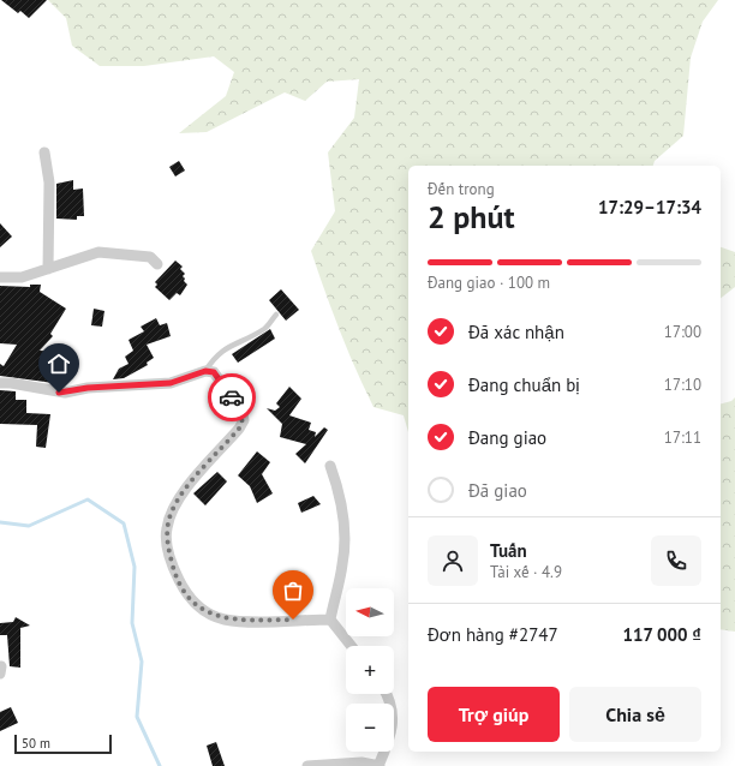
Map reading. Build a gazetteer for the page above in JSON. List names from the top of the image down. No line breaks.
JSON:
{"scale_bar":"50 m","north":"left","page":{"heading":["2 phút","Đến trong","17:29–17:34"],"panel":["Tuấn","Tài xế · 4.9","Đơn hàng #2747","117 000 ₫"],"bar":"Đang giao · 100 m","list":[["Đã xác nhận","17:00"],["Đang chuẩn bị","17:10"],["Đang giao","17:11"],"Đã giao"],"map_buttons":["+","−"],"buttons":["Trợ giúp","Chia sẻ"],"scale":"50 m"}}
